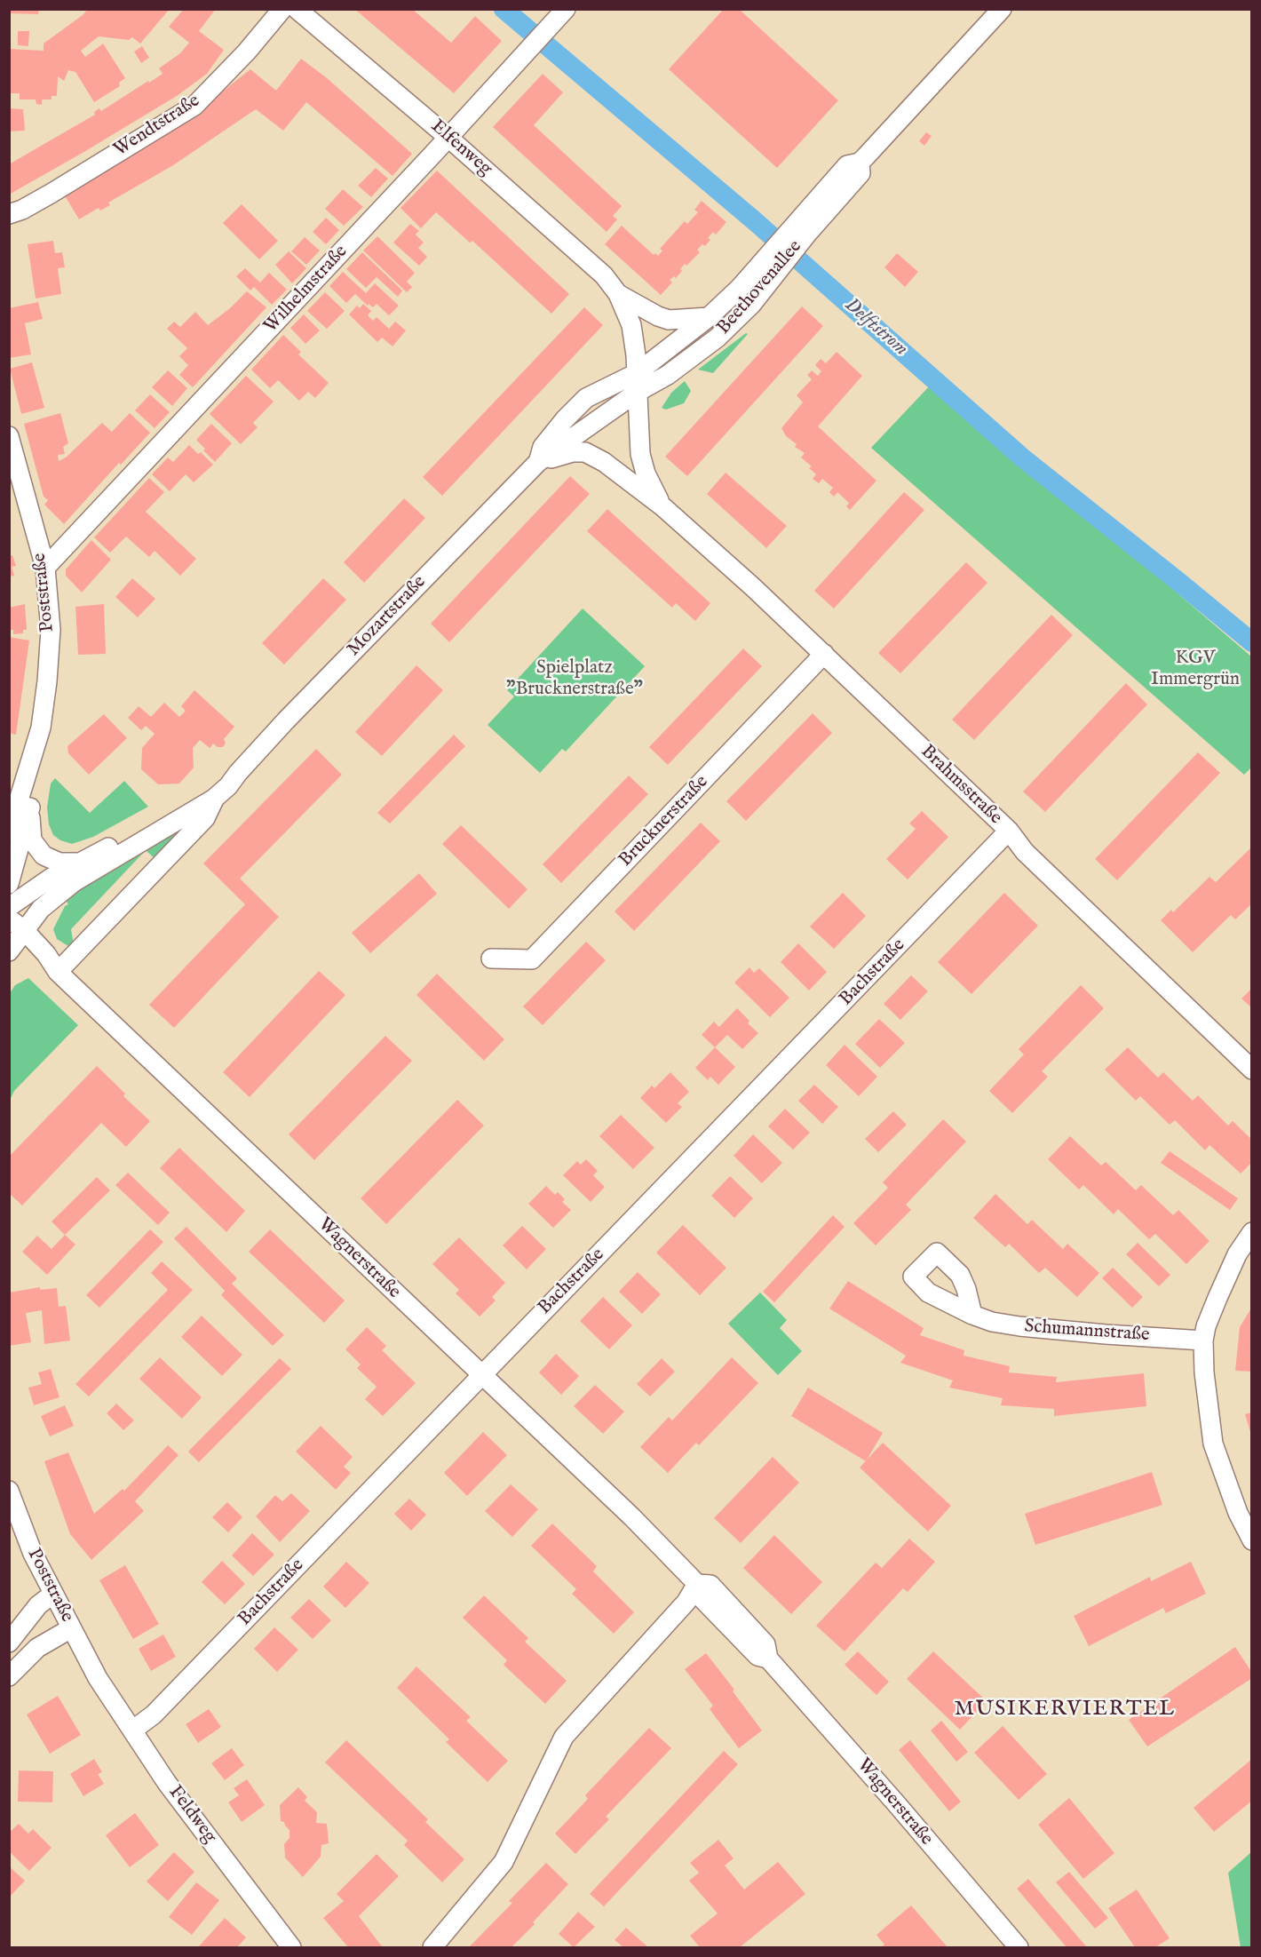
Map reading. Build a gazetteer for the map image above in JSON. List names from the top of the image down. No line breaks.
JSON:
{"streets":{"street":["Wendtstraße","Elfenweg","Beethovenallee","Wilhelmstraße","Poststraße","Mozartstraße","Brahmsstraße","Brucknerstraße","Bachstraße","Wagnerstraße","Schumannstraße","Feldweg"]},"crossings":[["Elfenweg","Beethovenallee"],["Elfenweg","Wilhelmstraße"],["Elfenweg","Mozartstraße"],["Elfenweg","Brahmsstraße"],["Beethovenallee","Mozartstraße"],["Beethovenallee","Brahmsstraße"],["Wilhelmstraße","Poststraße"],["Poststraße","Feldweg"],["Mozartstraße","Brahmsstraße"],["Mozartstraße","Wagnerstraße"],["Brahmsstraße","Brucknerstraße"],["Brahmsstraße","Bachstraße"],["Bachstraße","Wagnerstraße"],["Bachstraße","Feldweg"]],"districts":["MUSIKERVIERTEL"],"water":["Delftstrom"],"parks":["KGV Immergrün","Spielplatz \"Brucknerstraße\""]}
